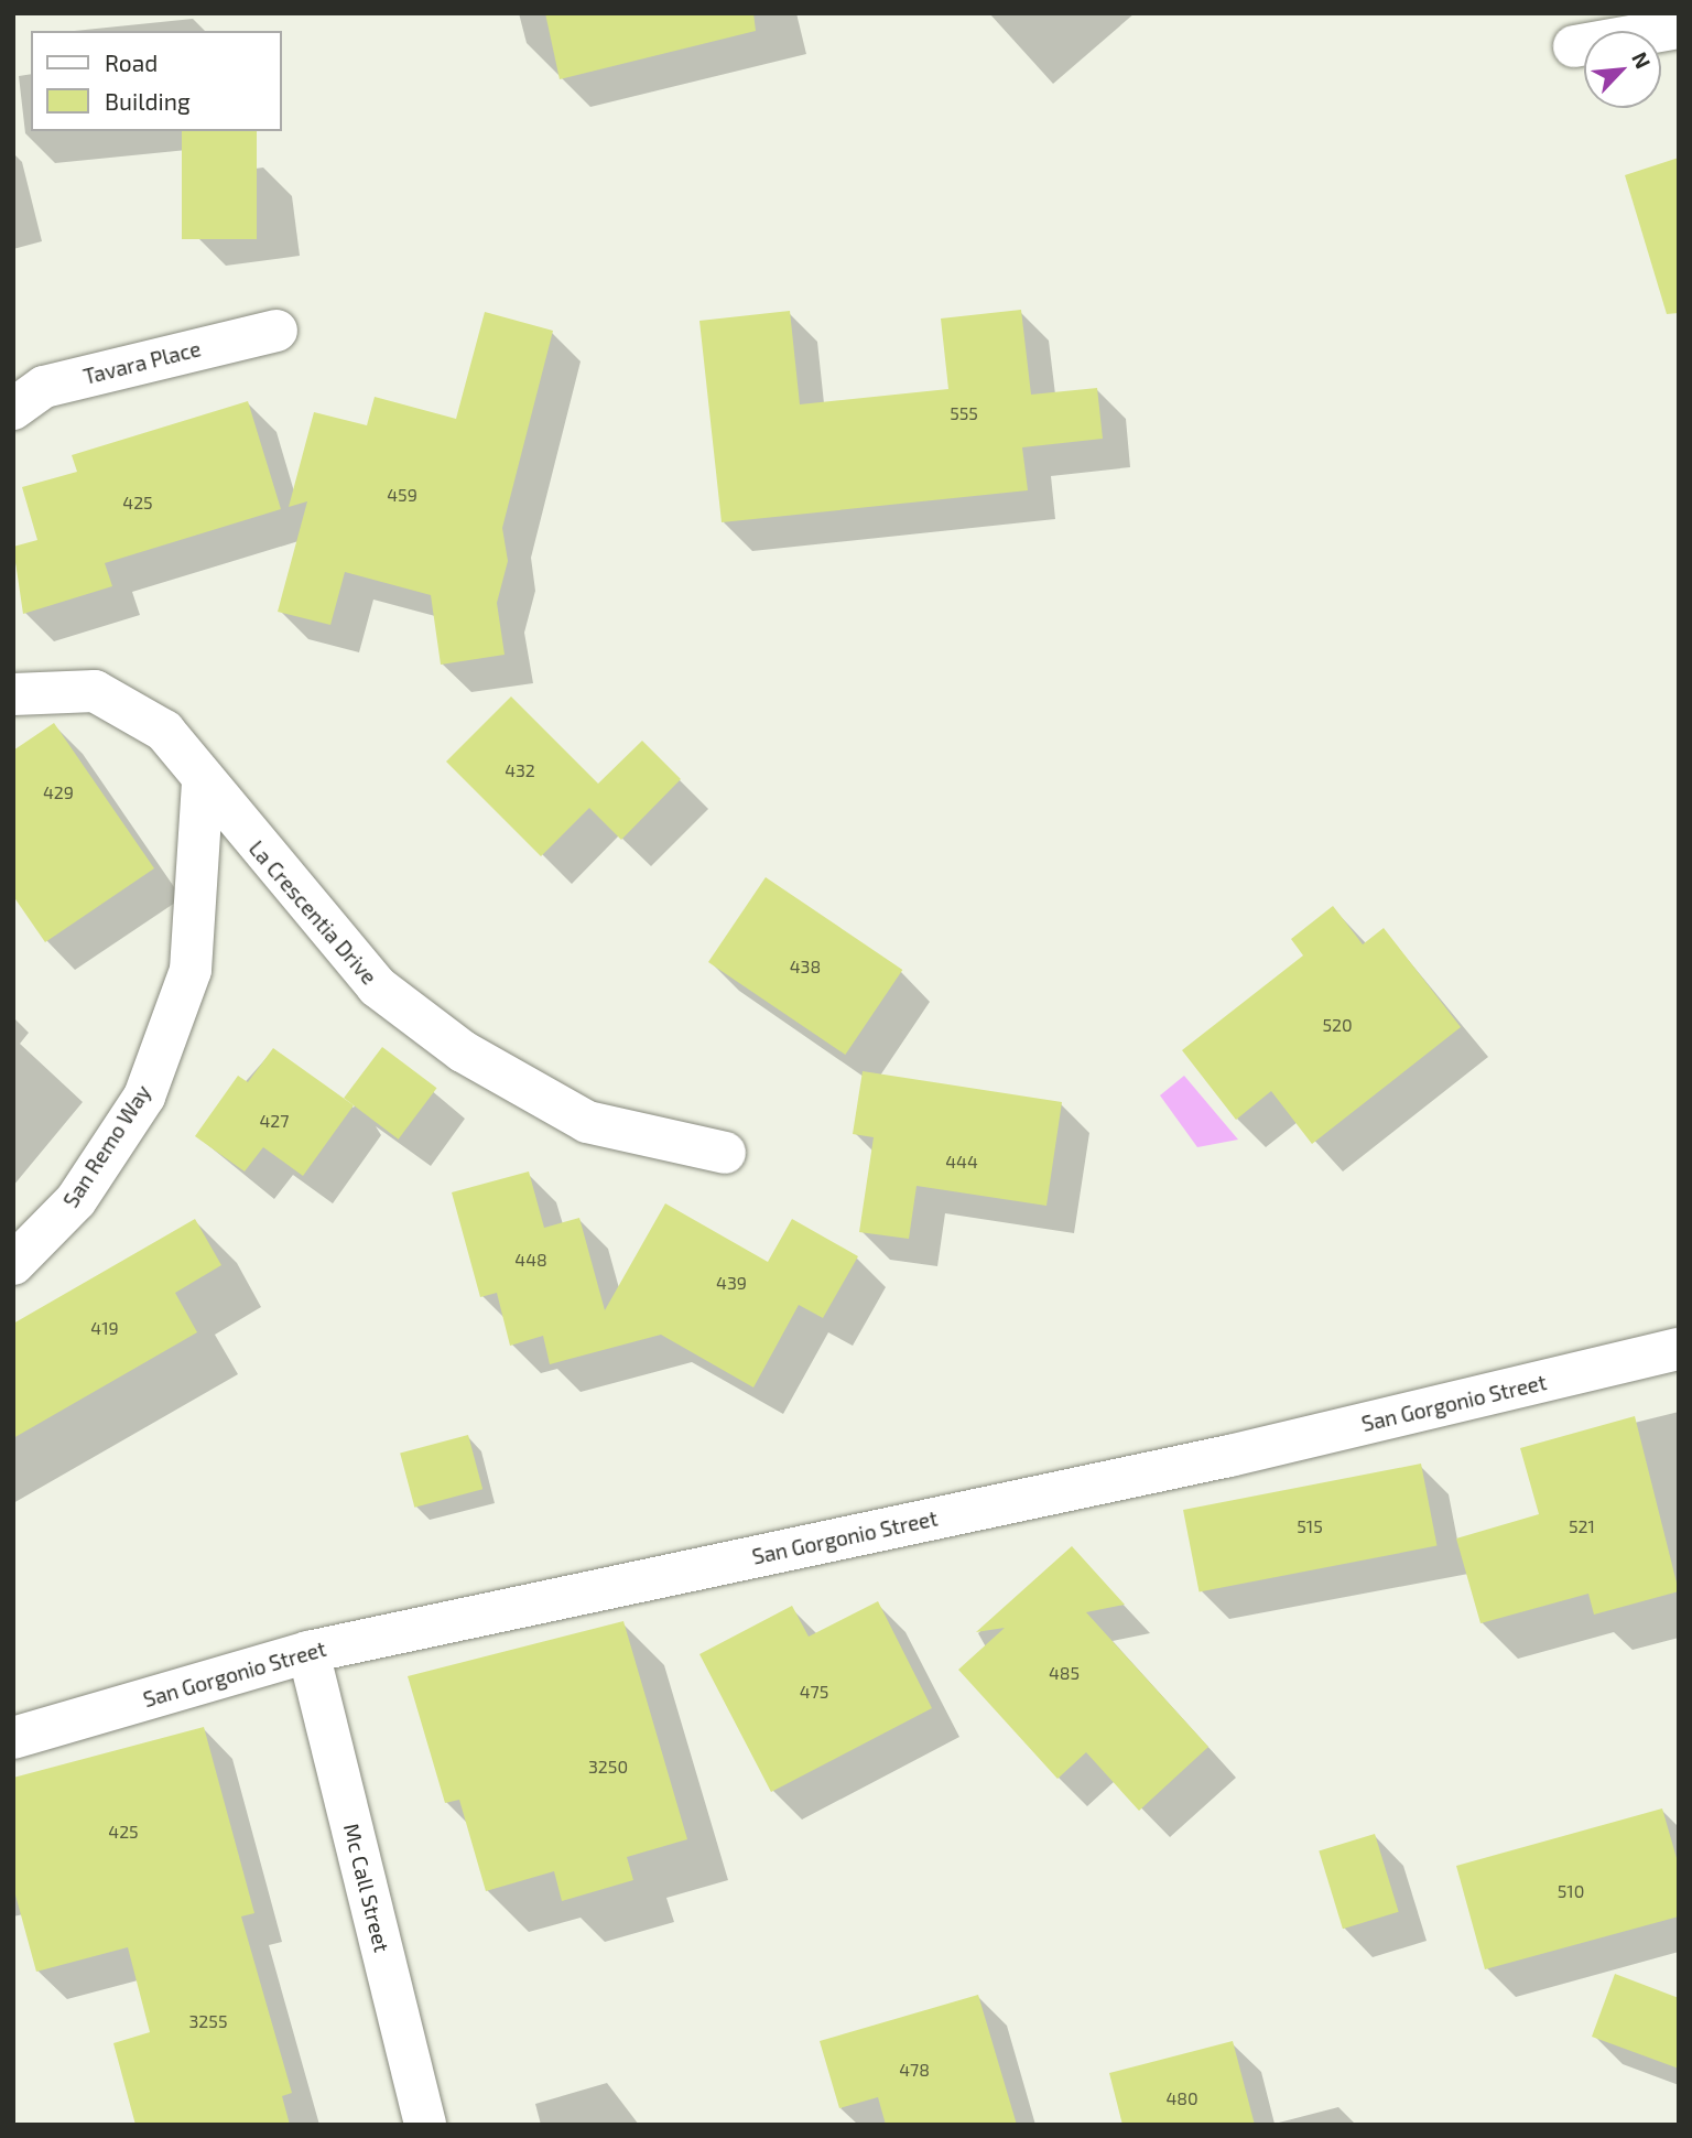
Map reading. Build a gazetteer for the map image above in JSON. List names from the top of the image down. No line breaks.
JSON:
{"streets":{"street":["Tavara Place","La Crescentia Drive","San Remo Way","San Gorgonio Street","Mc Call Street"]},"crossings":[["La Crescentia Drive","San Remo Way"],["San Gorgonio Street","Mc Call Street"]],"house_numbers":["555","459","425","432","429","438","520","427","444","448","439","419","515","521","485","475","3250","425","510","3255","478","480"],"legend":["Road","Building"],"north":"top right"}
